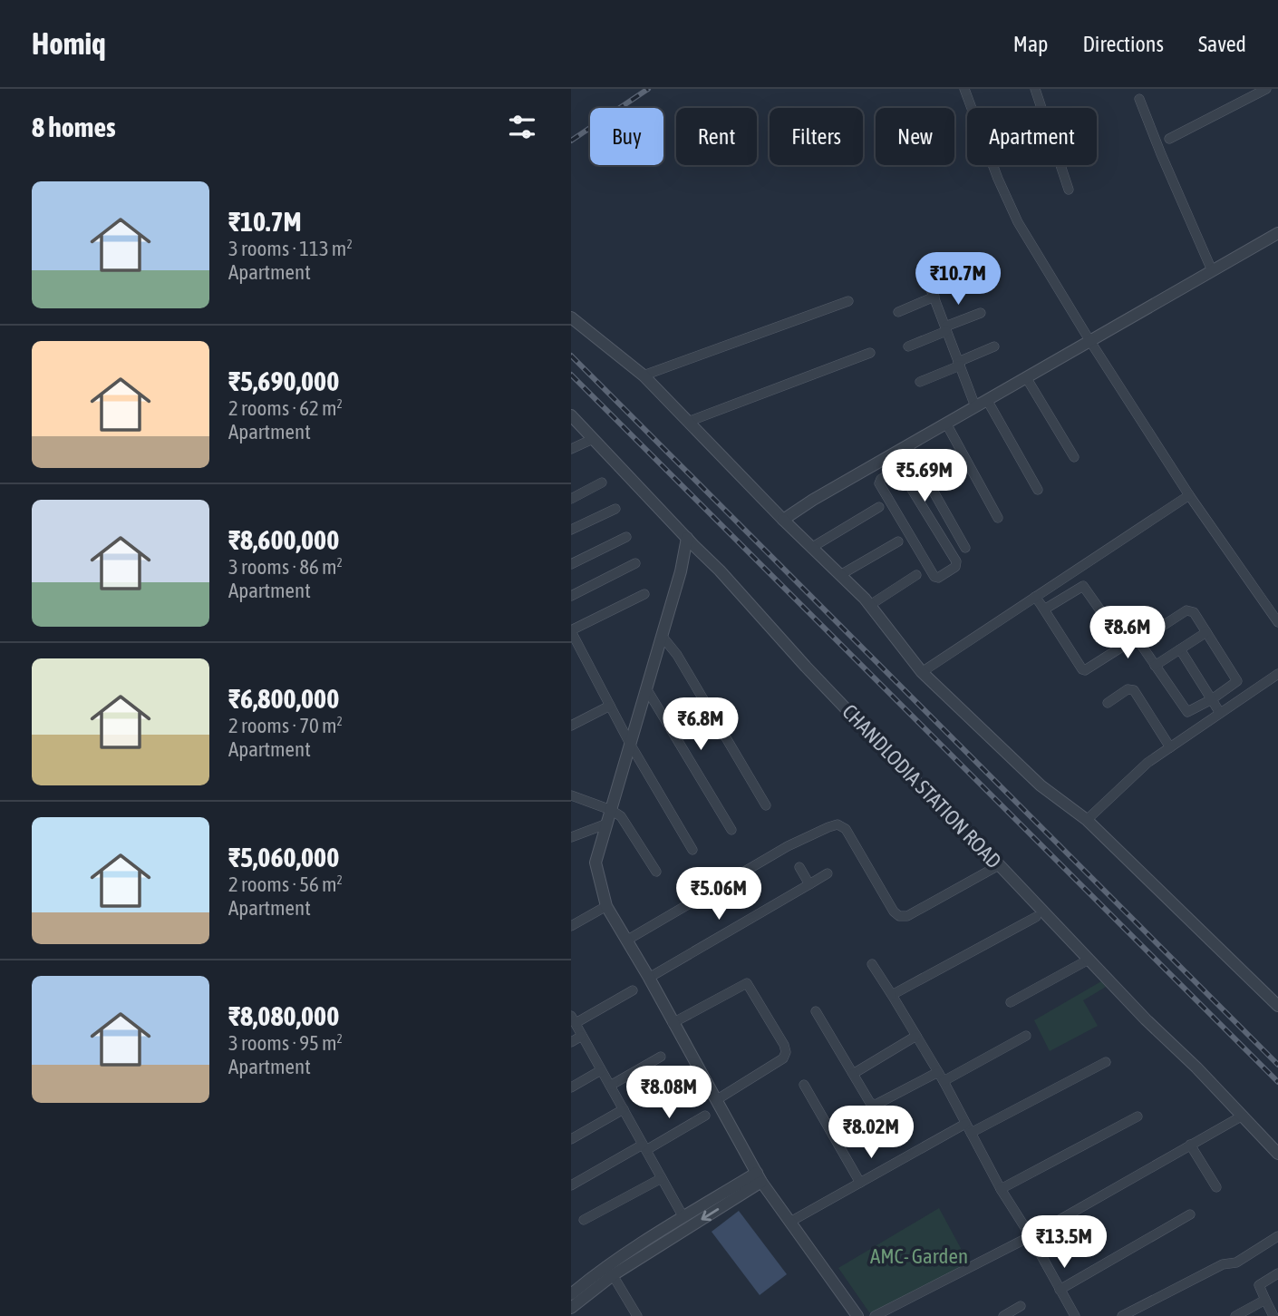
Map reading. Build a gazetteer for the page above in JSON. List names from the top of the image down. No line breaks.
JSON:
{"streets":{"street":["CHANDLODIA STATION ROAD"]},"parks":["AMC- Garden"],"page":{"header":"Homiq","nav":["Map","Directions","Saved"],"heading":"8 homes","chip":["Buy","Rent","Filters","New","Apartment"],"list":[{"name":"₹10.7M","note":"3 rooms · 113 m² · Apartment"},{"name":"₹5,690,000","note":"2 rooms · 62 m² · Apartment"},{"name":"₹8,600,000","note":"3 rooms · 86 m² · Apartment"},{"name":"₹6,800,000","note":"2 rooms · 70 m² · Apartment"},{"name":"₹5,060,000","note":"2 rooms · 56 m² · Apartment"},{"name":"₹8,080,000","note":"3 rooms · 95 m² · Apartment"}],"price":["₹10.7M","₹5.69M","₹8.6M","₹6.8M","₹5.06M","₹8.08M","₹8.02M","₹13.5M"]}}
